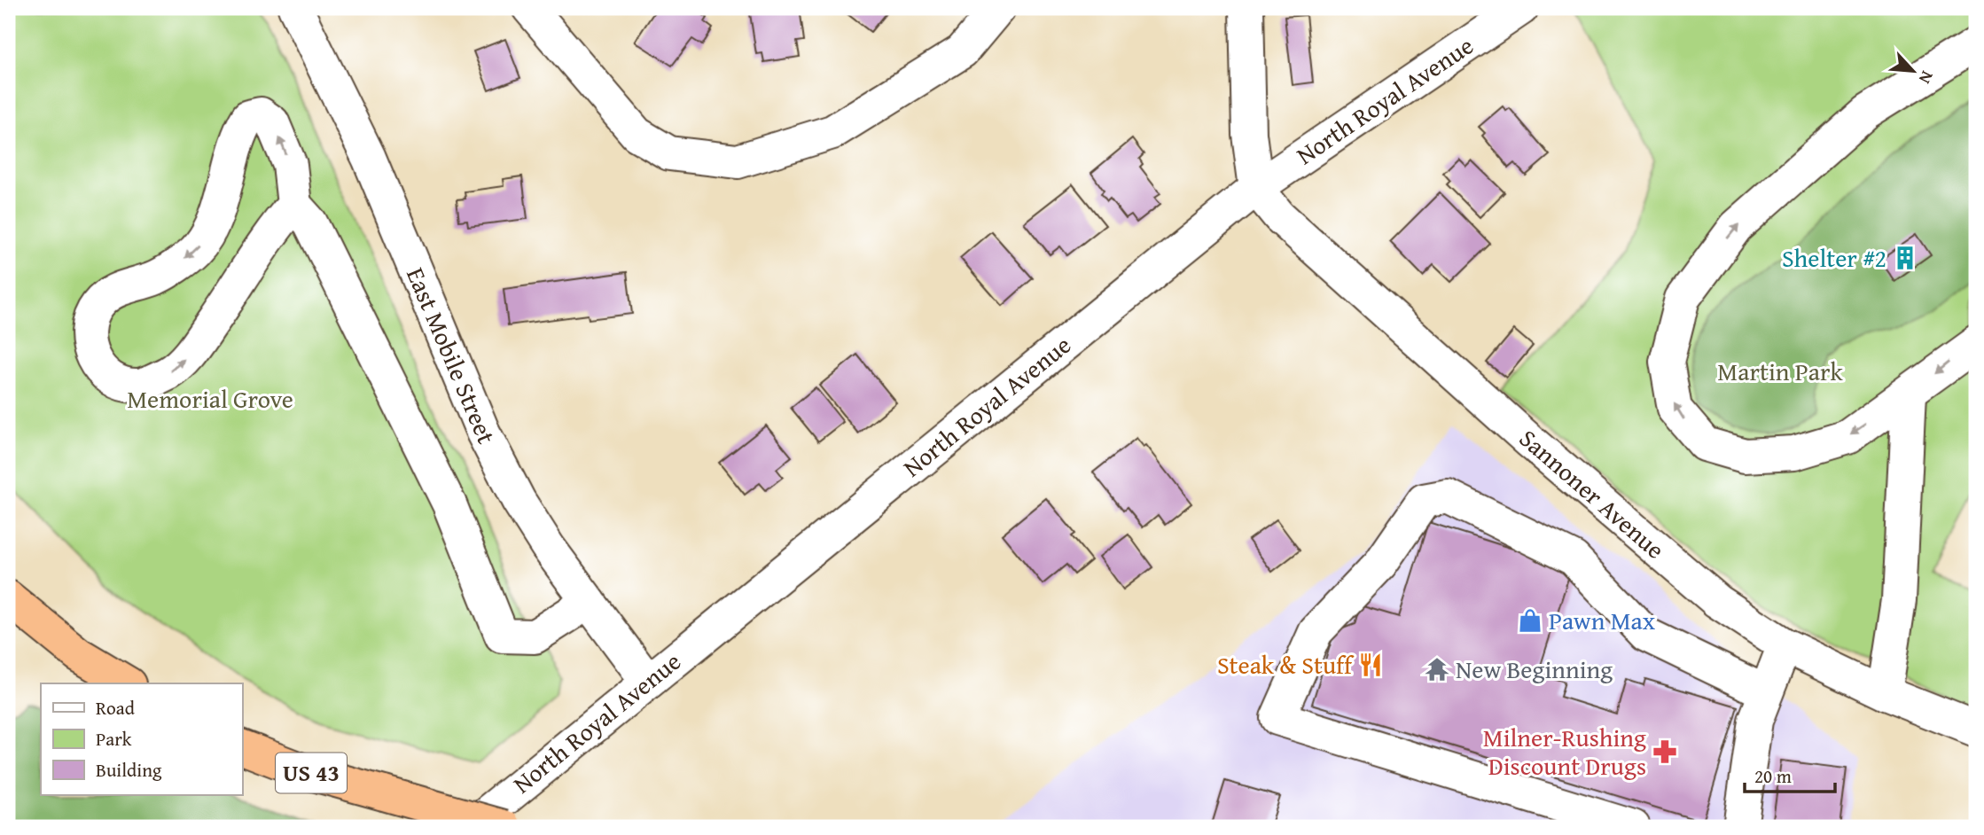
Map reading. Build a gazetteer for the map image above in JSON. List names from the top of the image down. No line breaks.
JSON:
{"streets":{"highway":["US 43"],"street":["North Royal Avenue","East Mobile Street","Sannoner Avenue"]},"crossings":[["North Royal Avenue","East Mobile Street"],["North Royal Avenue","Sannoner Avenue"]],"parks":["Martin Park","Memorial Grove"],"places":{"building":["Shelter #2"],"shop":["Pawn Max"],"restaurant":["Steak & Stuff"],"temple":["New Beginning"],"pharmacy":["Milner-Rushing Discount Drugs"]},"legend":["Road","Park","Building"],"scale_bar":"20 m","north":"bottom right"}
